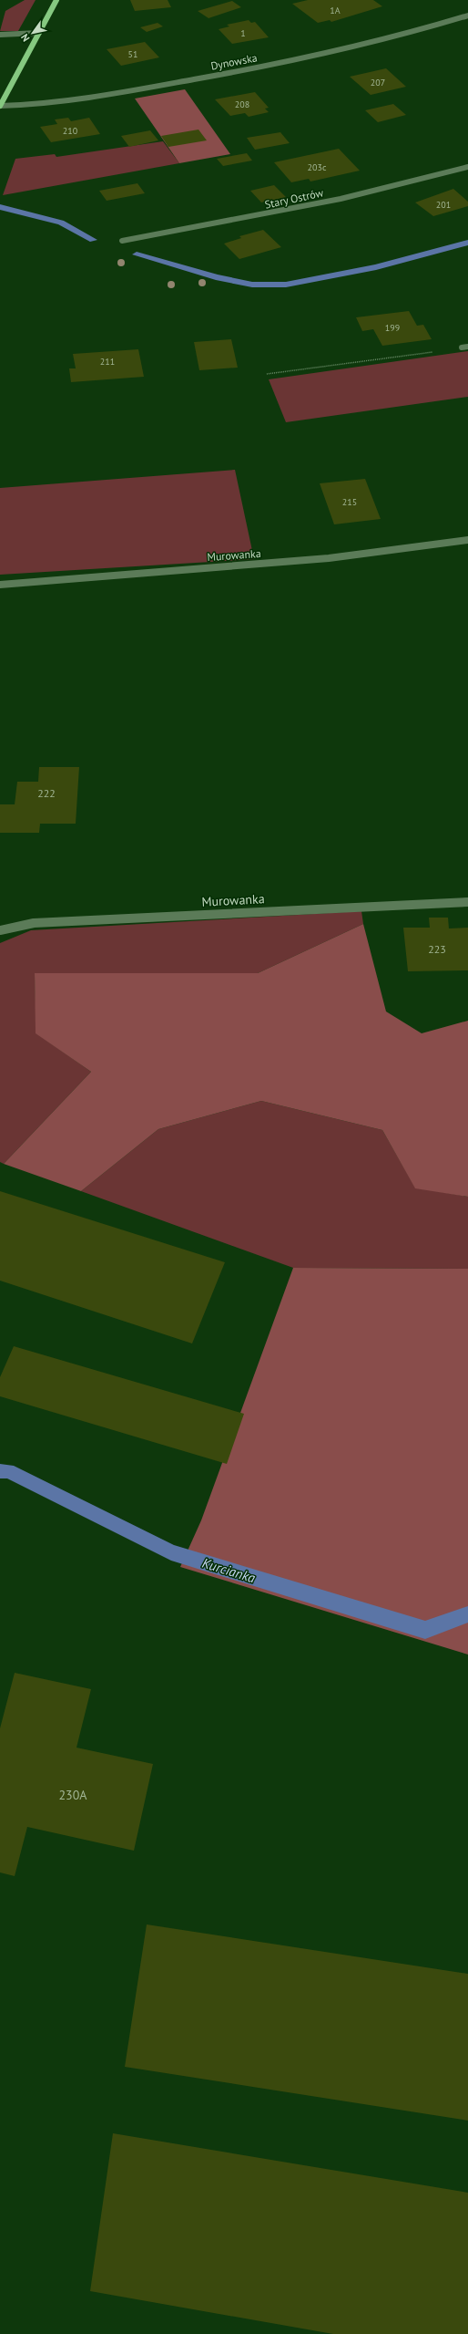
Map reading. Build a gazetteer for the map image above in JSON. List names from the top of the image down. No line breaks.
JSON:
{"streets":{"street":["Dynowska","Stary Ostrów","Murowanka"]},"water":["Kurcianka"],"house_numbers":["1A","1","51","207","208","210","203c","201","199","211","215","222","223","230A"],"north":"bottom left"}
